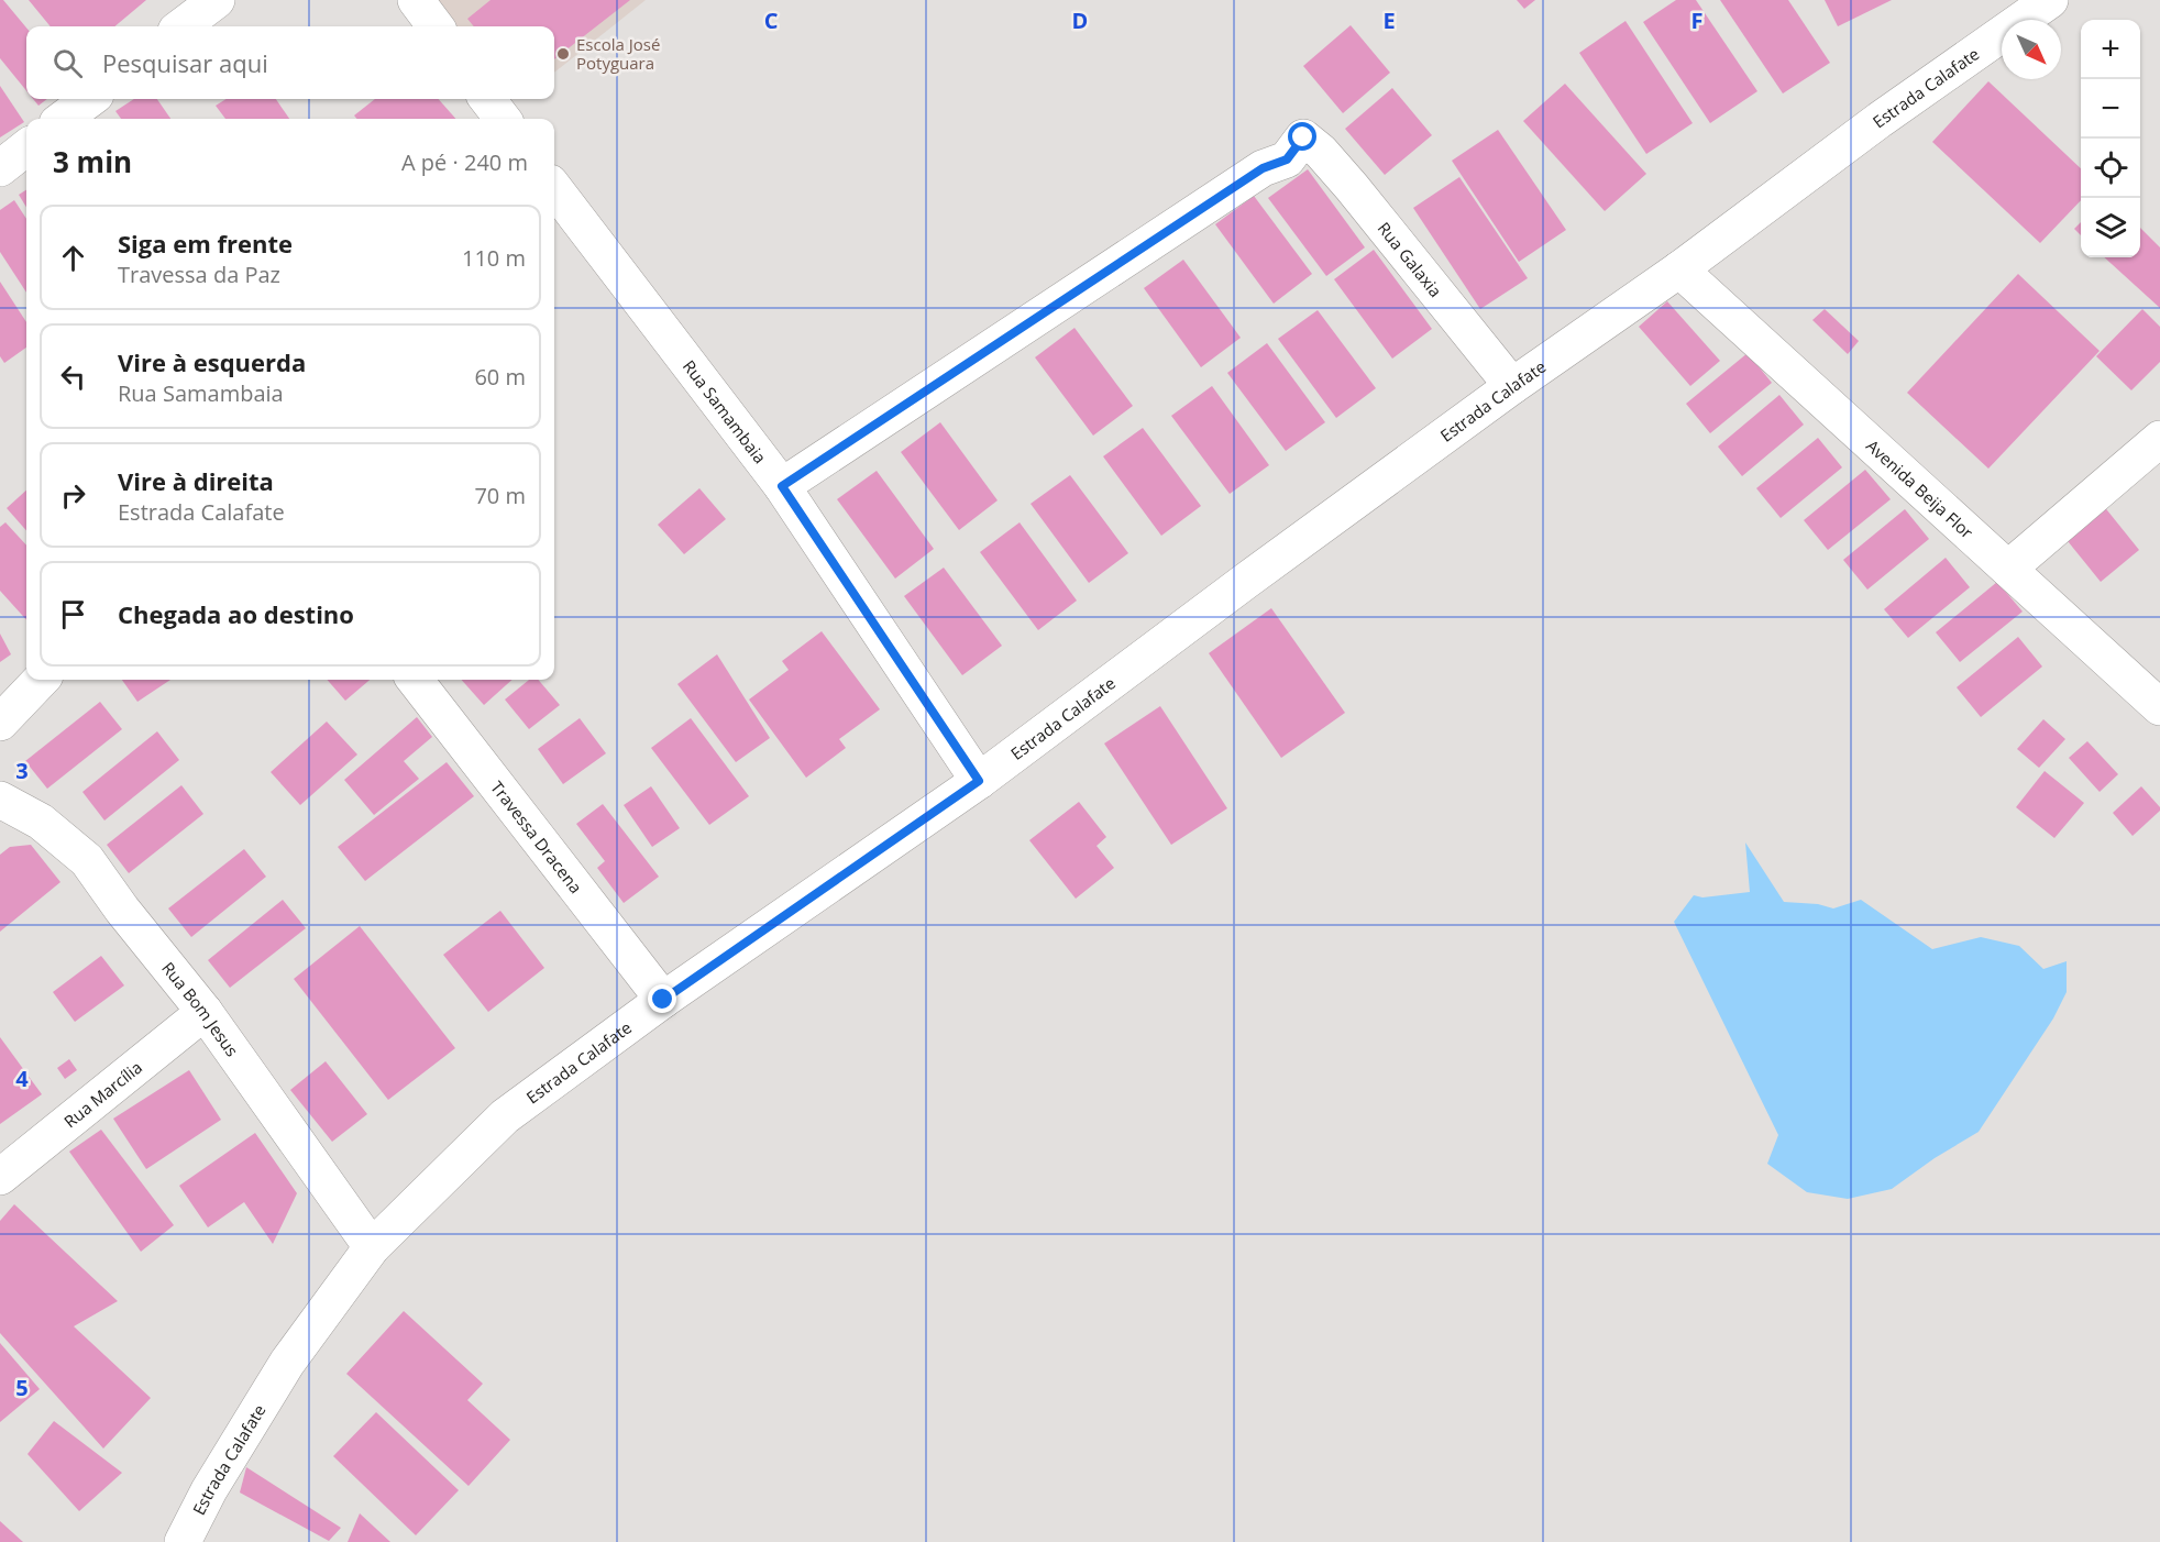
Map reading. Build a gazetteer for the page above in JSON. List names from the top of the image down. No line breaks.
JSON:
{"streets":{"street":["Estrada Calafate","Rua Galaxia","Rua Samambaia","Avenida Beija Flor","Travessa Dracena","Rua Bom Jesus","Rua Marcília"]},"crossings":[["Estrada Calafate","Rua Galaxia"],["Estrada Calafate","Rua Samambaia"],["Estrada Calafate","Avenida Beija Flor"],["Estrada Calafate","Travessa Dracena"],["Estrada Calafate","Rua Bom Jesus"],["Rua Galaxia","Rua Samambaia"],["Rua Bom Jesus","Rua Marcília"]],"places":["Escola José Potyguara"],"north":"bottom right","page":{"map_buttons":["+","−"],"search":"Pesquisar aqui","heading":["3 min","A pé · 240 m"],"list":[["Siga em frente","Travessa da Paz","110 m"],["Vire à esquerda","Rua Samambaia","60 m"],["Vire à direita","Estrada Calafate","70 m"],"Chegada ao destino"]},"grid":{"columns":["C","D","E","F"],"rows":["3","4","5"]}}
